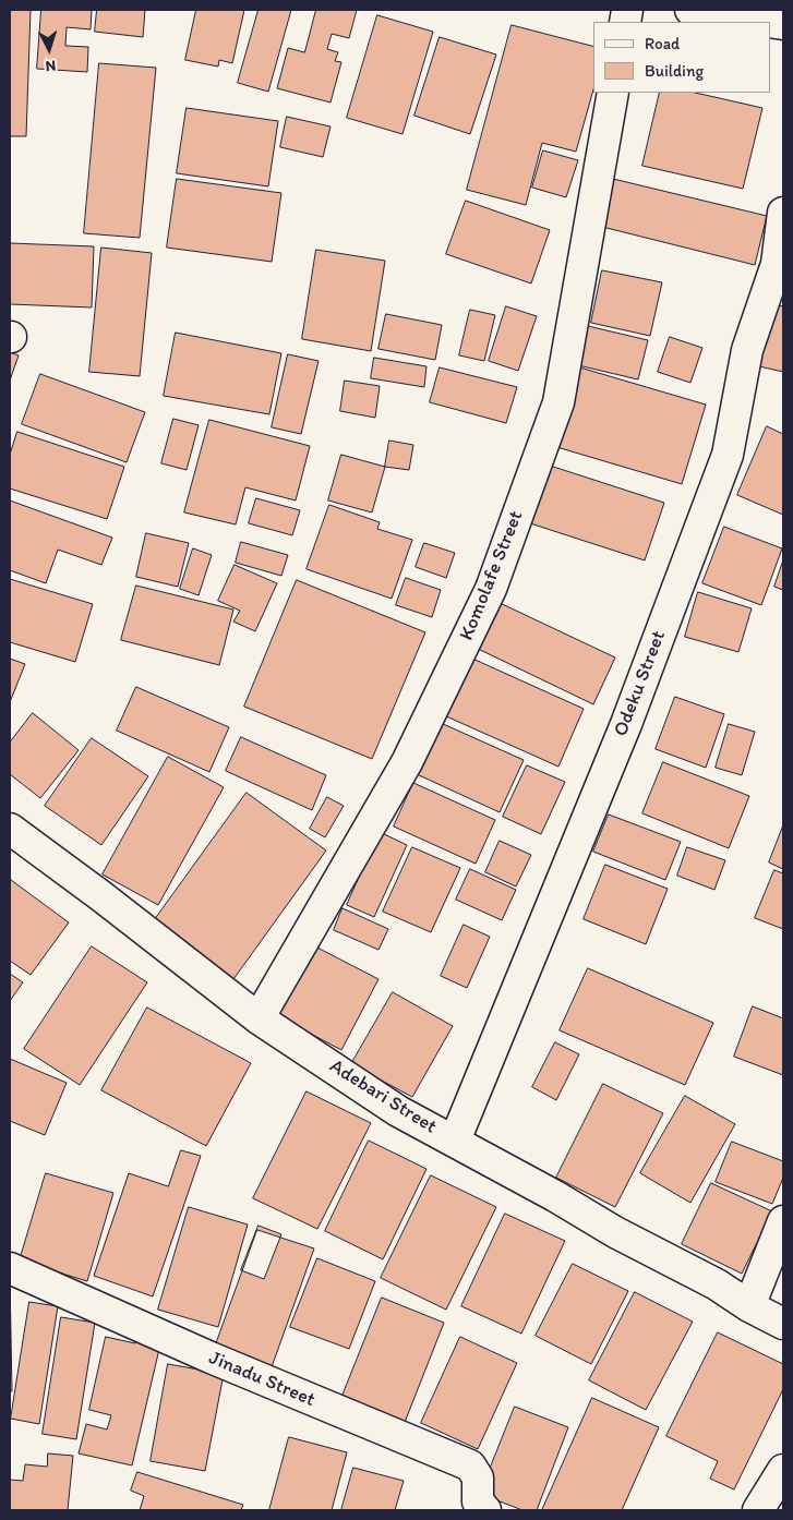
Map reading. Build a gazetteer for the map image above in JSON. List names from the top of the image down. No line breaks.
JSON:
{"streets":{"street":["Komolafe Street","Odeku Street","Adebari Street","Jinadu Street"]},"crossings":[["Komolafe Street","Adebari Street"],["Odeku Street","Adebari Street"]],"legend":["Road","Building"],"north":"bottom"}
